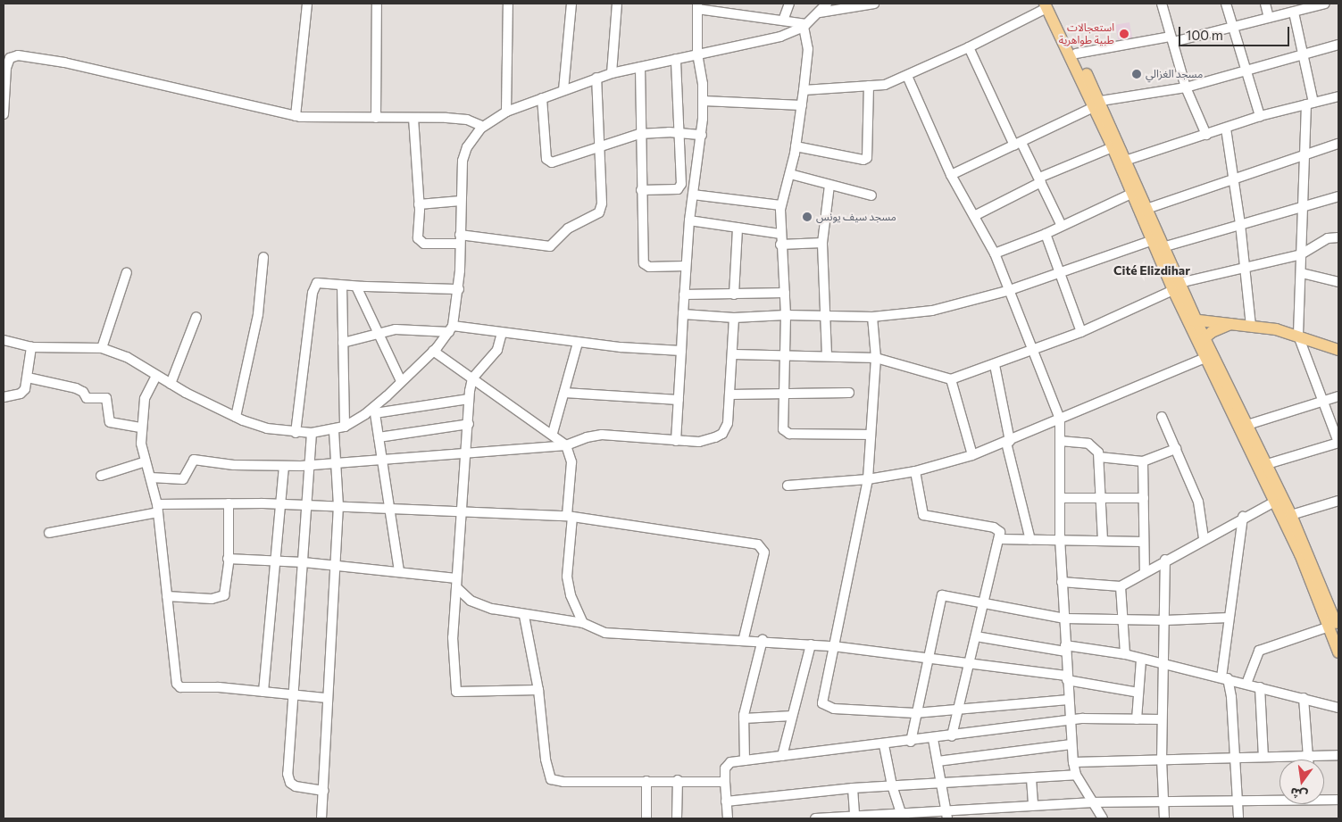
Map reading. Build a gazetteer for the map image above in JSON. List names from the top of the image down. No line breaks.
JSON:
{"districts":["Cité Elizdihar"],"places":["استعجالات طبية طواهرية","مسجد الغزالي","مسجد سيف يونس"],"scale_bar":"100 m","north":"bottom"}
